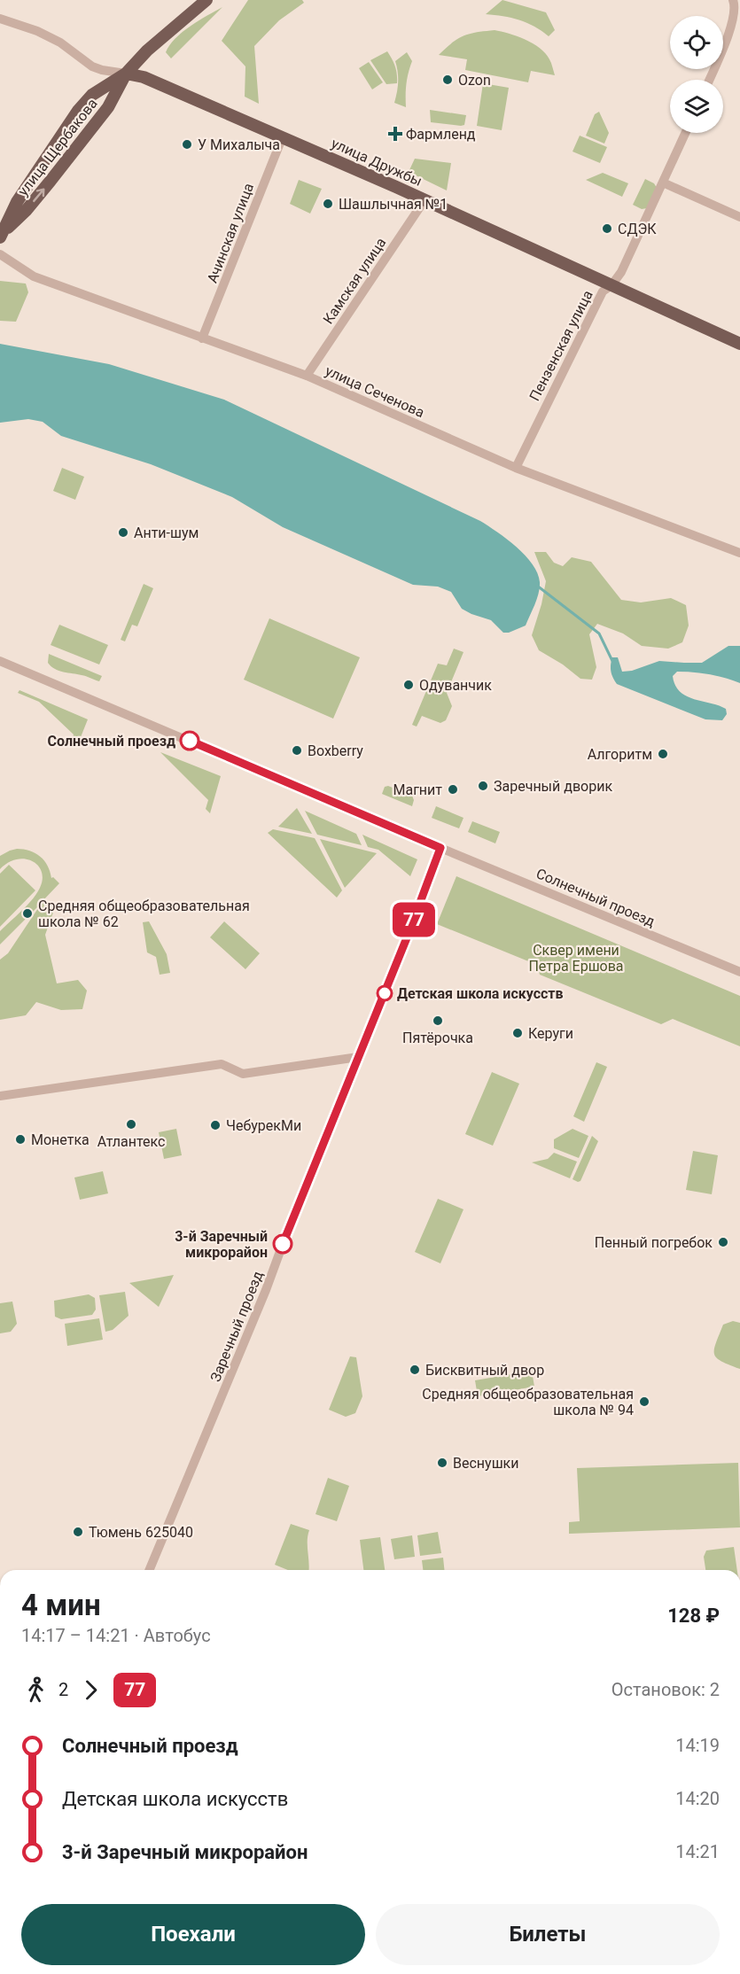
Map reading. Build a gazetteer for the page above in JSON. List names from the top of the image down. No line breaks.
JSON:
{"streets":{"main road":["улица Щербакова","улица Дружбы"],"street":["Ачинская улица","Камская улица","Пензенская улица","улица Сеченова","Солнечный проезд","Заречный проезд"]},"crossings":[["улица Щербакова","улица Дружбы"],["улица Дружбы","Ачинская улица"],["улица Дружбы","Камская улица"],["улица Дружбы","Пензенская улица"],["Ачинская улица","улица Сеченова"],["Камская улица","улица Сеченова"],["Пензенская улица","улица Сеченова"],["Солнечный проезд","Заречный проезд"]],"parks":["Сквер имени Петра Ершова"],"places":{"other":["Ozon","У Михалыча","Шашлычная №1","СДЭК","Анти-шум","Одуванчик","Солнечный проезд","Boxberry","Алгоритм","Заречный дворик","Магнит","Средняя общеобразовательная школа № 62","Детская школа искусств","Пятёрочка","Керуги","Атлантекс","ЧебурекМи","Монетка","Пенный погребок","3-й Заречный микрорайон","Бисквитный двор","Средняя общеобразовательная школа № 94","Веснушки","Тюмень 625040"],"health":["Фармленд"]},"lines":["bus line 77"],"page":{"on_map":"77","heading":["4 мин","14:17 – 14:21 · Автобус","128 ₽"],"legs":["2","77","Остановок: 2"],"list":[{"name":"Солнечный проезд","value":"14:19"},{"name":"Детская школа искусств","value":"14:20"},{"name":"3-й Заречный микрорайон","value":"14:21"}],"buttons":["Поехали","Билеты"]}}
